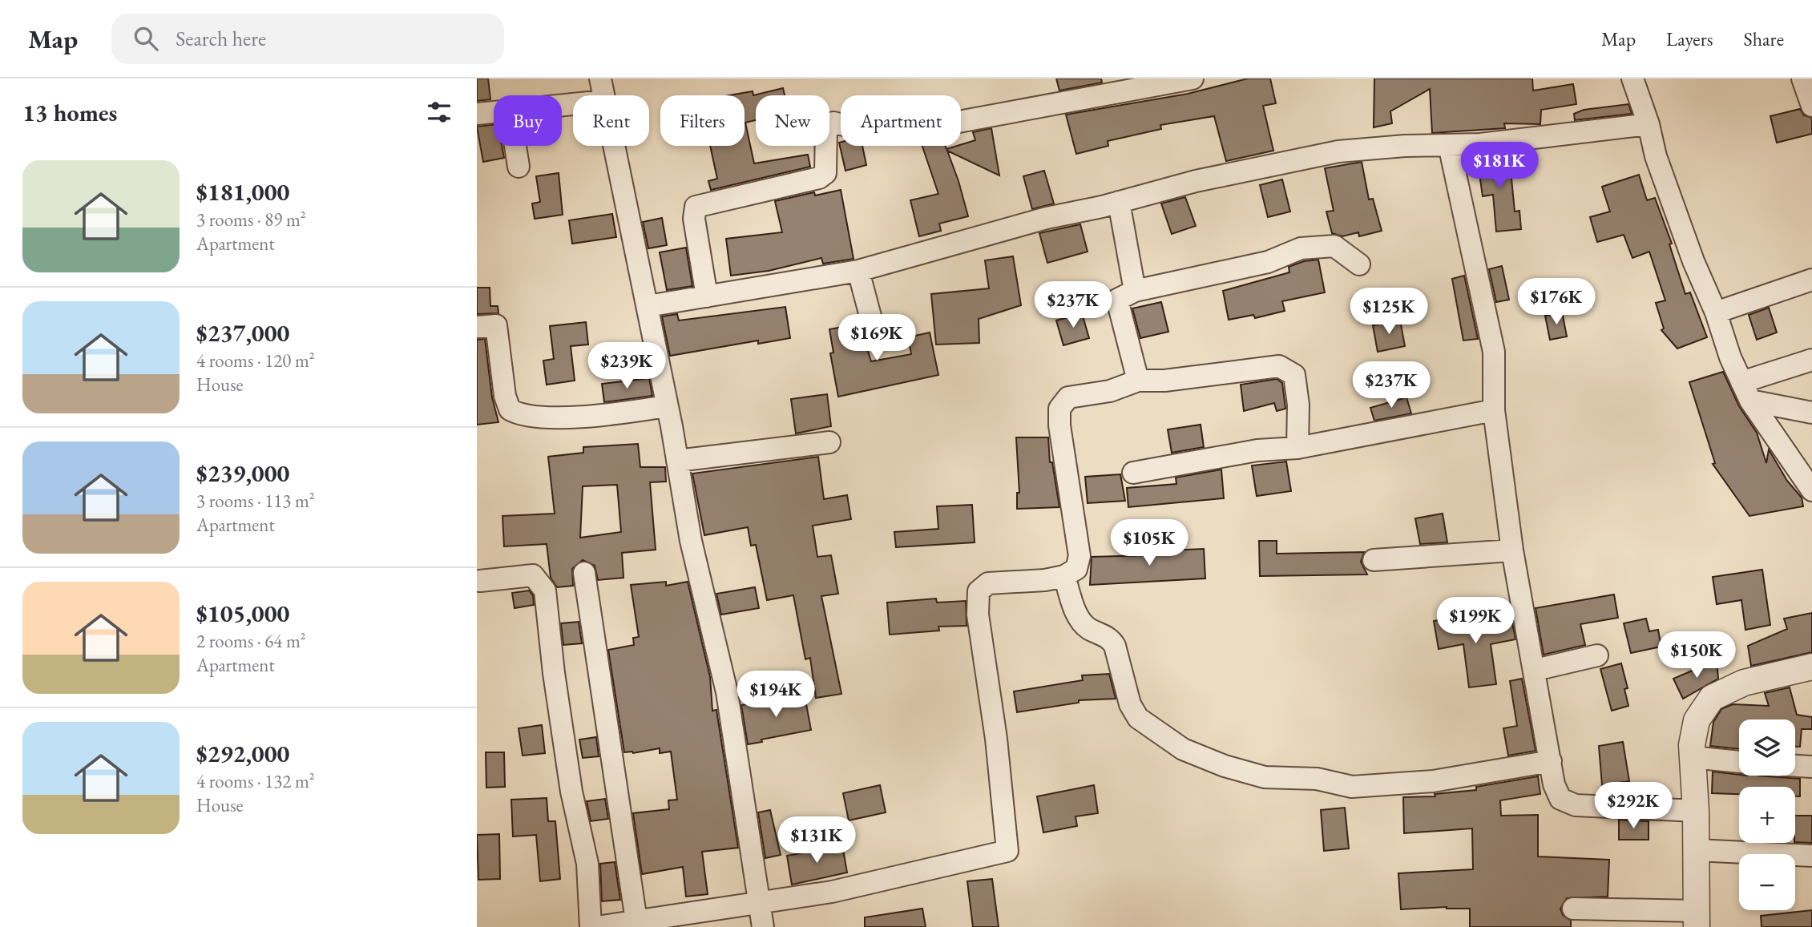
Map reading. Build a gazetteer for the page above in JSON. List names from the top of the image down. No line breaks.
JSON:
{"page":{"header":"Map","search":"Search here","nav":["Map","Layers","Share"],"heading":"13 homes","chip":["Buy","Rent","Filters","New","Apartment"],"price":["$181K","$176K","$237K","$125K","$169K","$239K","$237K","$105K","$199K","$150K","$194K","$292K","$131K"],"list":[{"name":"$181,000","note":"3 rooms · 89 m² · Apartment"},{"name":"$237,000","note":"4 rooms · 120 m² · House"},{"name":"$239,000","note":"3 rooms · 113 m² · Apartment"},{"name":"$105,000","note":"2 rooms · 64 m² · Apartment"},{"name":"$292,000","note":"4 rooms · 132 m² · House"}],"map_buttons":["+","−"]}}
